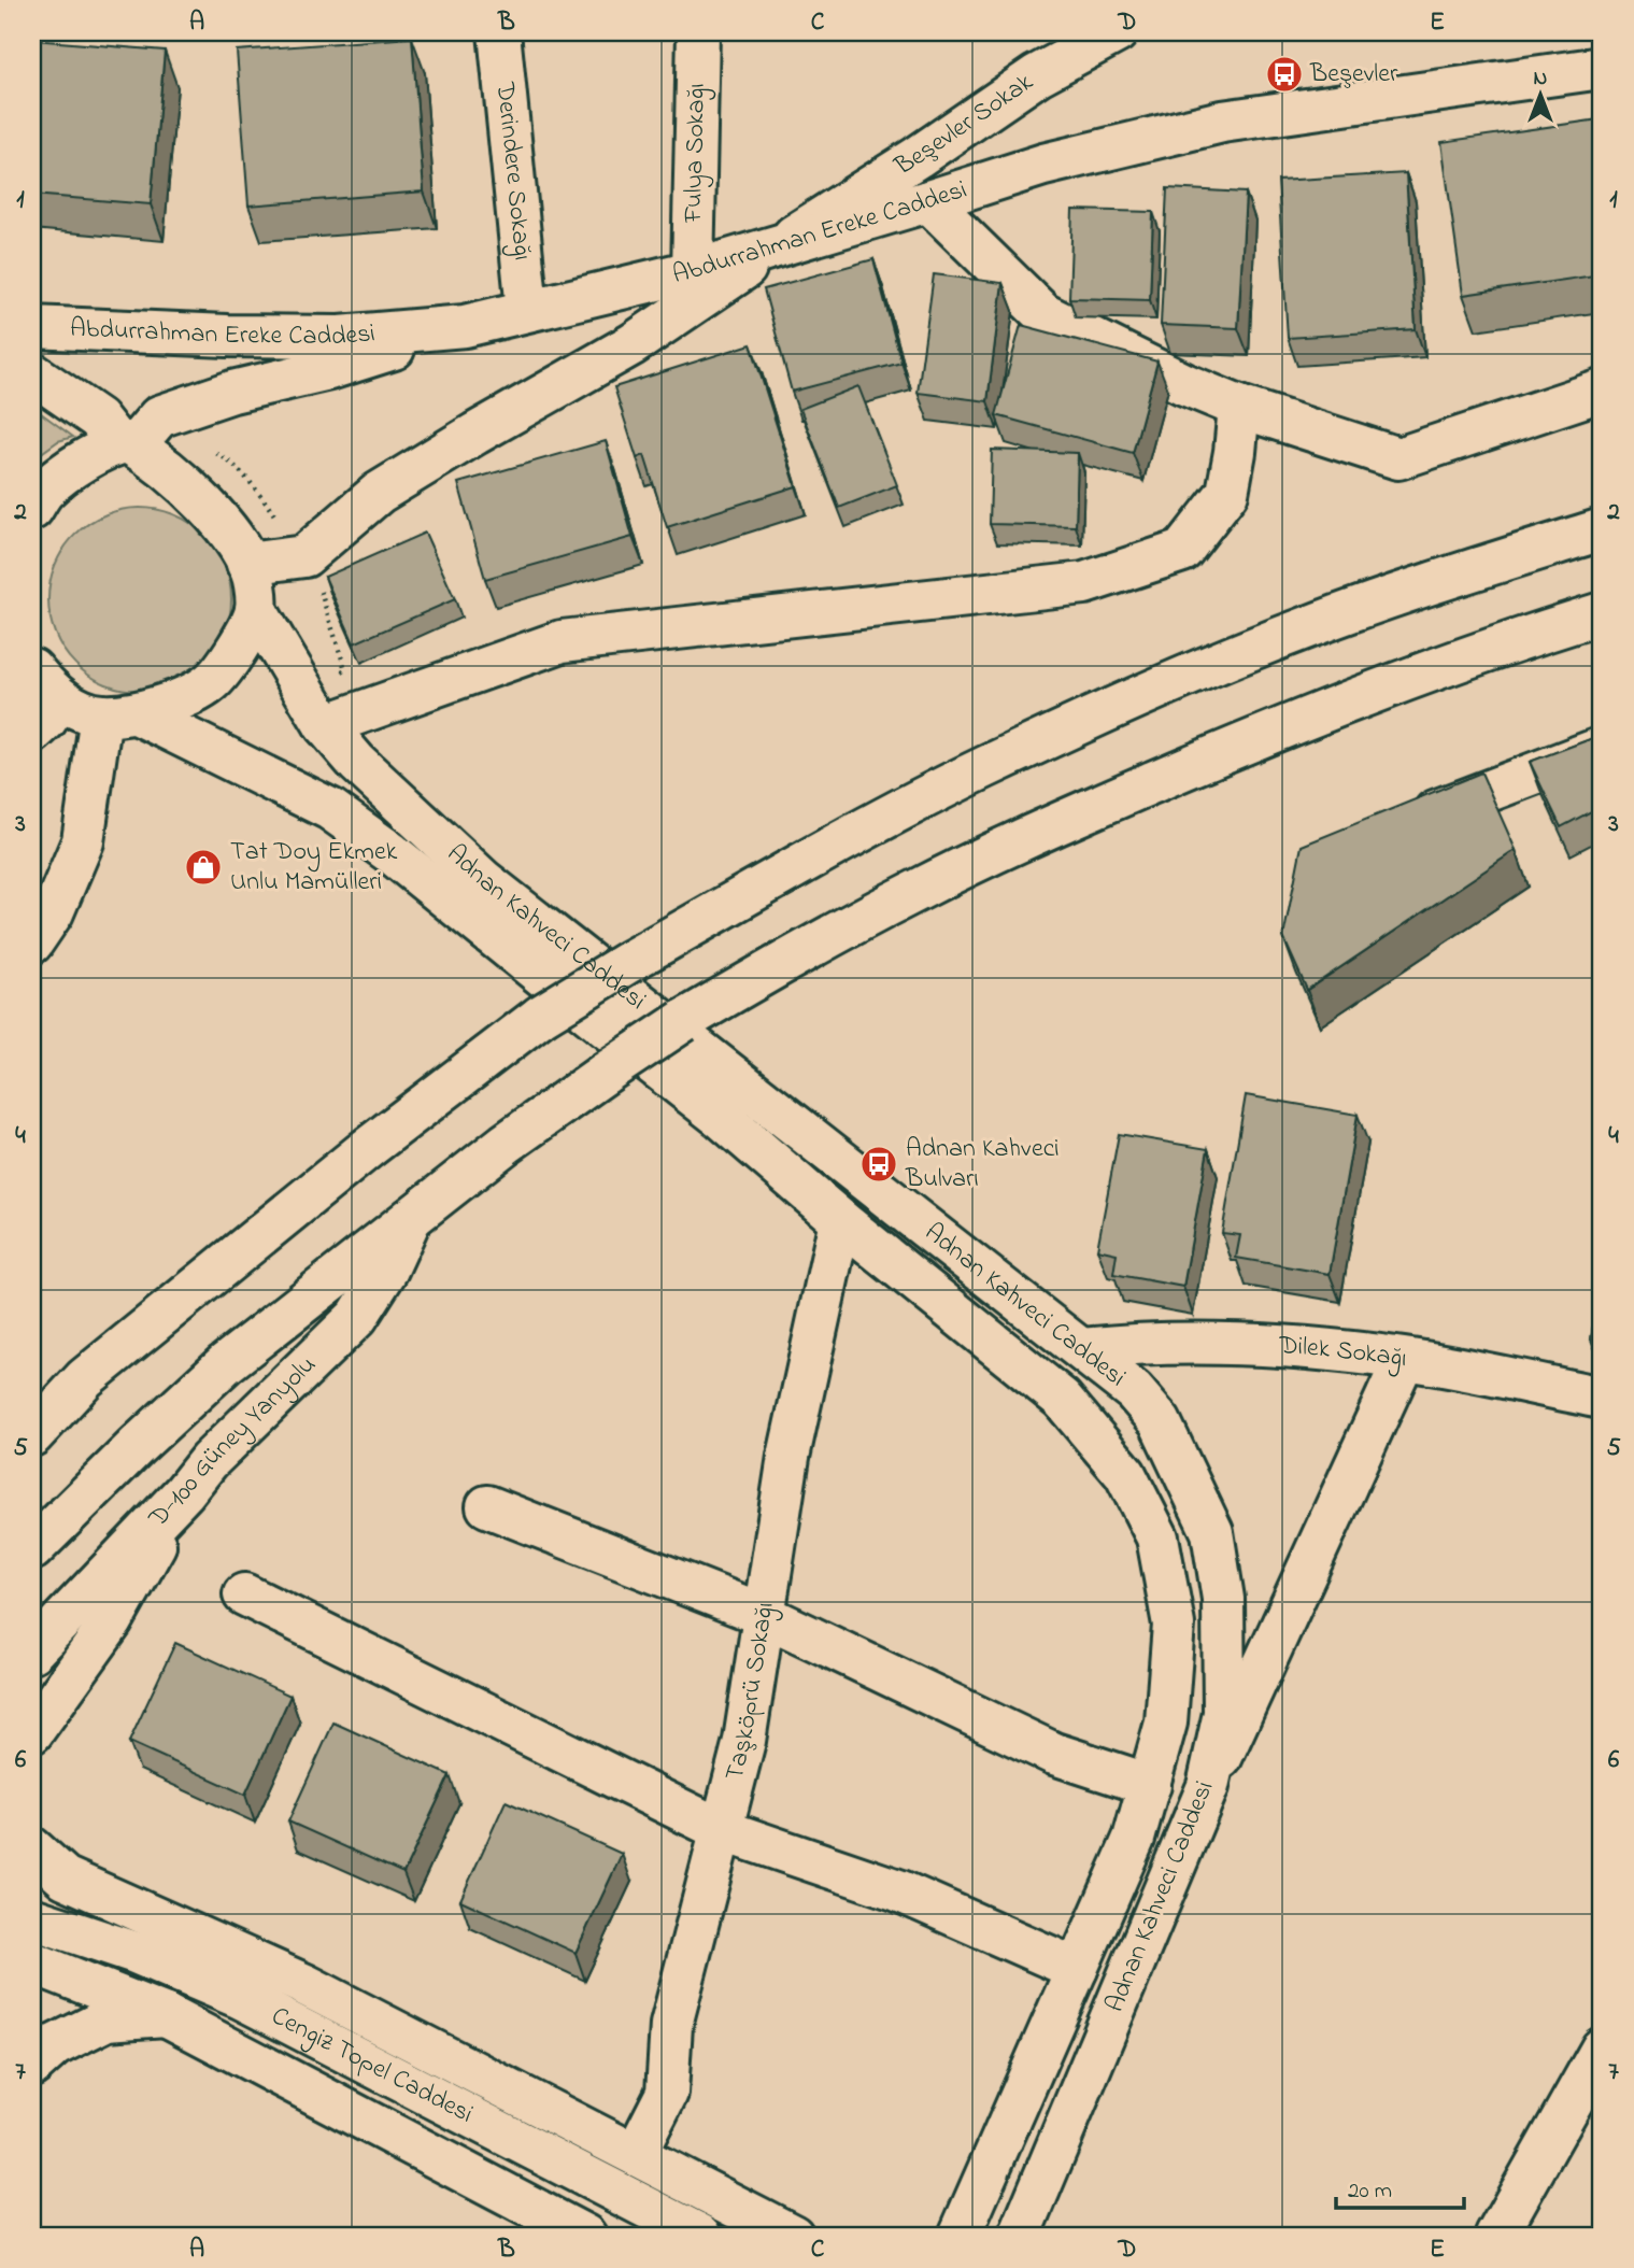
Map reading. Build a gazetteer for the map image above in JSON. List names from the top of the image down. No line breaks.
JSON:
{"streets":{"main road":["Beşevler Sokak","Fulya Sokağı","Derindere Sokağı","Abdurrahman Ereke Caddesi","Adnan Kahveci Caddesi","Dilek Sokağı","D-100 Güney Yanyolu","Taşköprü Sokağı","Cengiz Topel Caddesi"]},"crossings":[["Beşevler Sokak","Abdurrahman Ereke Caddesi"],["Fulya Sokağı","Abdurrahman Ereke Caddesi"],["Derindere Sokağı","Abdurrahman Ereke Caddesi"],["Adnan Kahveci Caddesi","Dilek Sokağı"],["Adnan Kahveci Caddesi","Taşköprü Sokağı"]],"places":{"bus stop":["Beşevler","Adnan Kahveci Bulvarı"],"shop":["Tat Doy Ekmek Unlu Mamülleri"]},"scale_bar":"20 m","north":"top","grid":{"columns":["A","B","C","D","E"],"rows":["1","2","3","4","5","6","7"]}}
